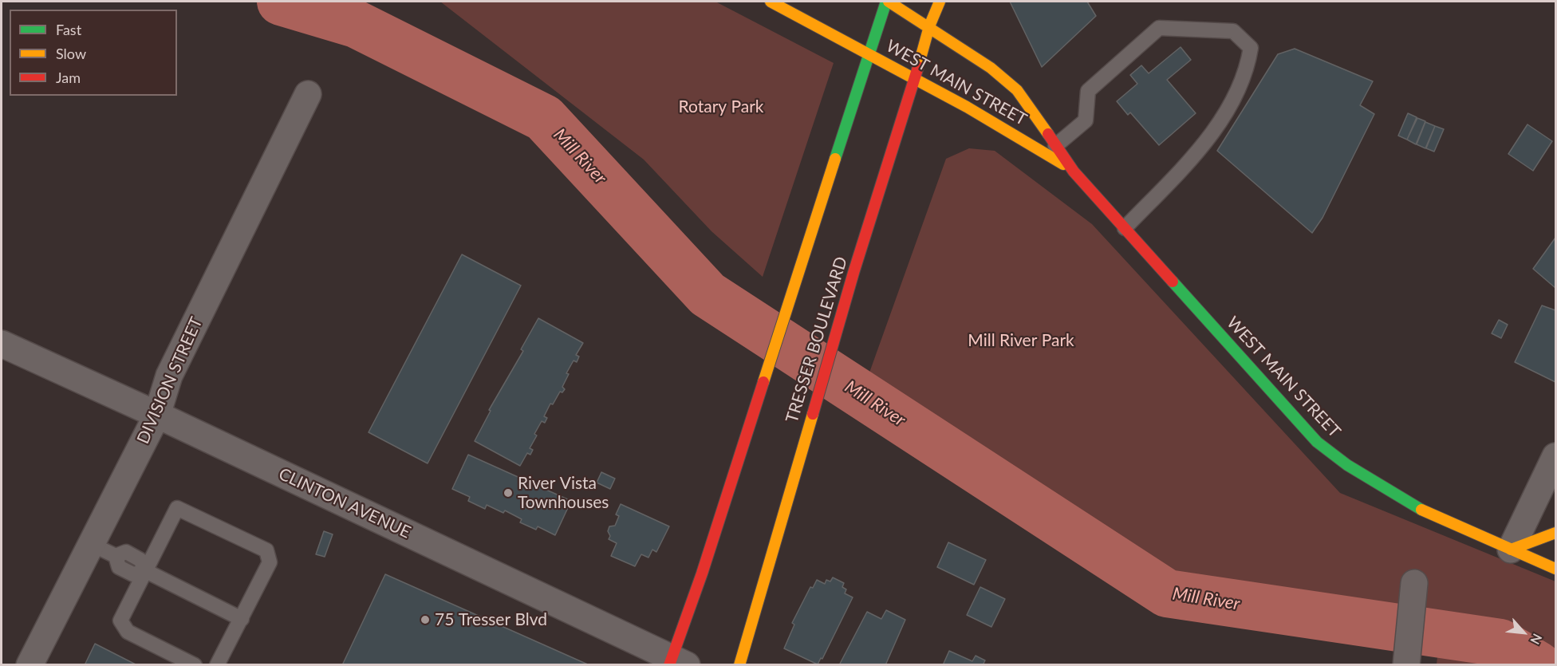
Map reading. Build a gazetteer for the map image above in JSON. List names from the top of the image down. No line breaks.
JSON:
{"streets":{"main road":["WEST MAIN STREET","TRESSER BOULEVARD"],"street":["DIVISION STREET","CLINTON AVENUE"]},"crossings":[["WEST MAIN STREET","TRESSER BOULEVARD"],["DIVISION STREET","CLINTON AVENUE"]],"water":["Mill River"],"parks":["Rotary Park","Mill River Park"],"places":["River Vista Townhouses","75 Tresser Blvd"],"legend":["Fast","Slow","Jam"],"north":"bottom right"}
